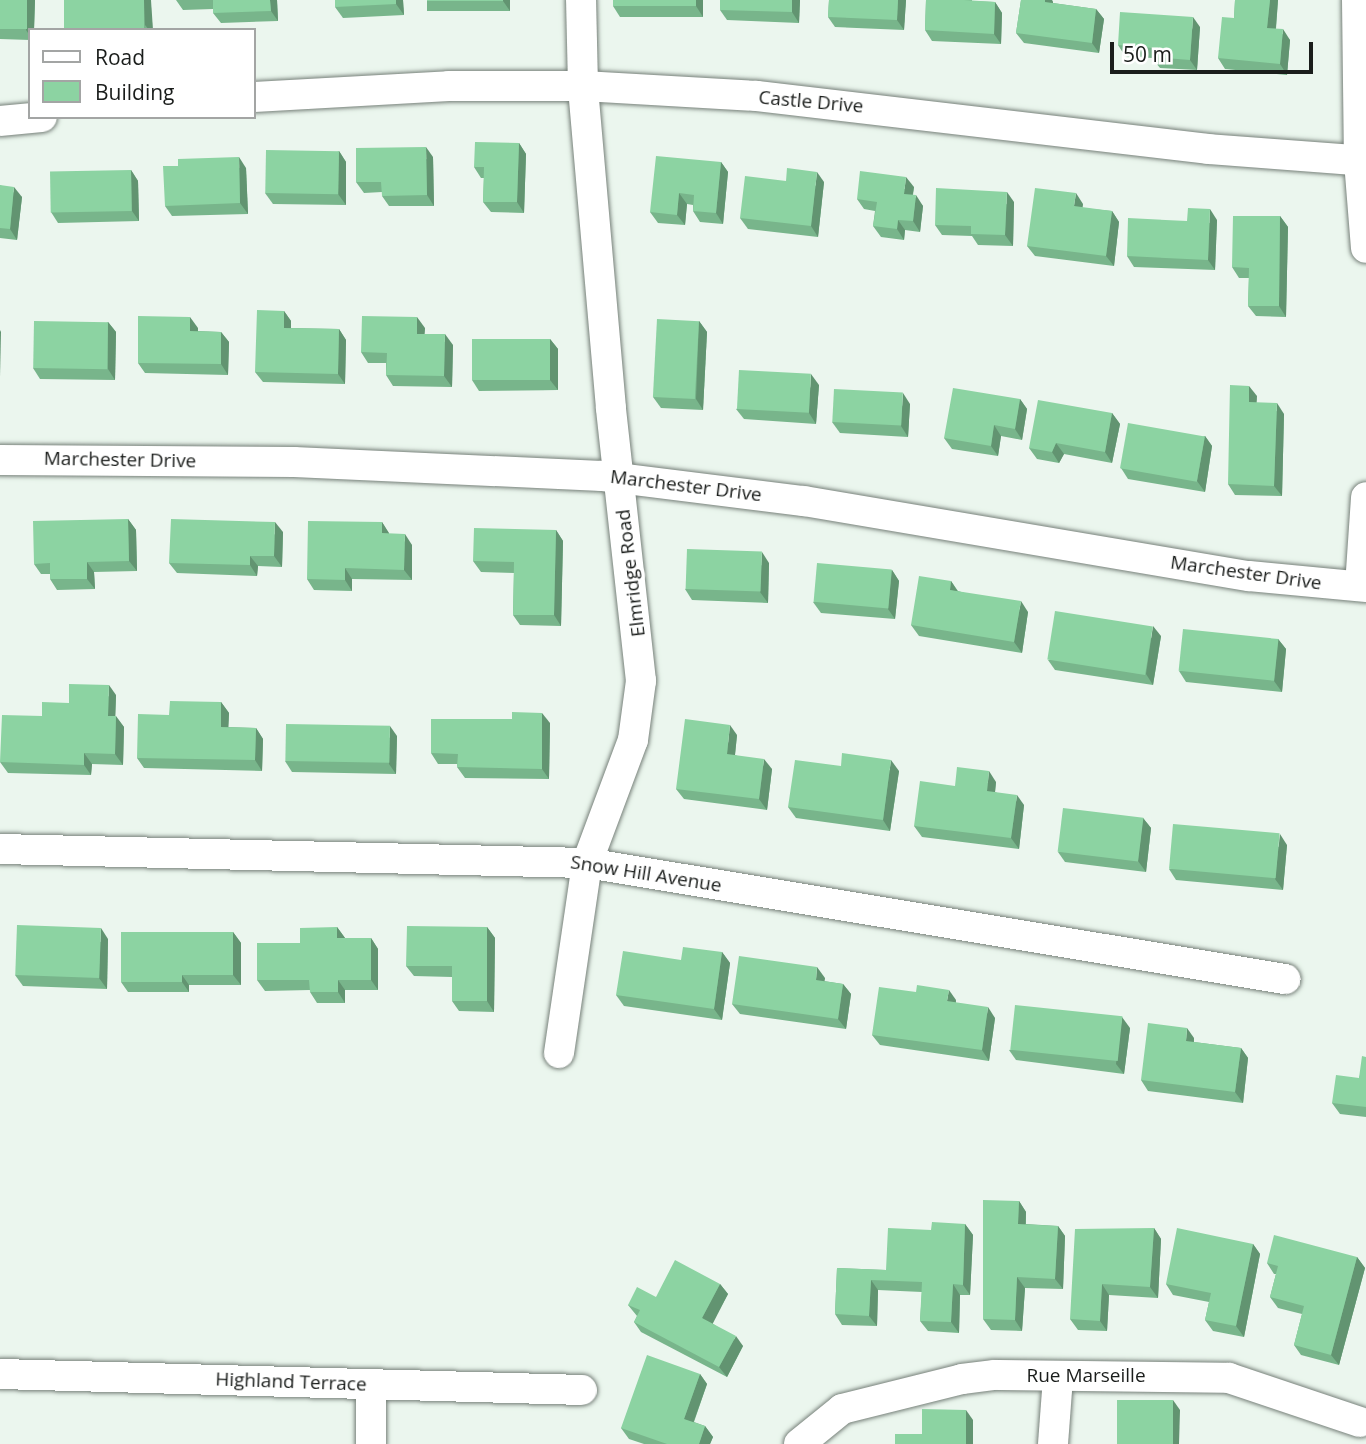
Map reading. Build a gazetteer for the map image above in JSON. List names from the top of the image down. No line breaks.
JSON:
{"streets":{"street":["Castle Drive","Marchester Drive","Elmridge Road","Snow Hill Avenue","Rue Marseille","Highland Terrace"]},"crossings":[["Castle Drive","Elmridge Road"],["Marchester Drive","Elmridge Road"],["Elmridge Road","Snow Hill Avenue"]],"legend":["Road","Building"],"scale_bar":"50 m"}
